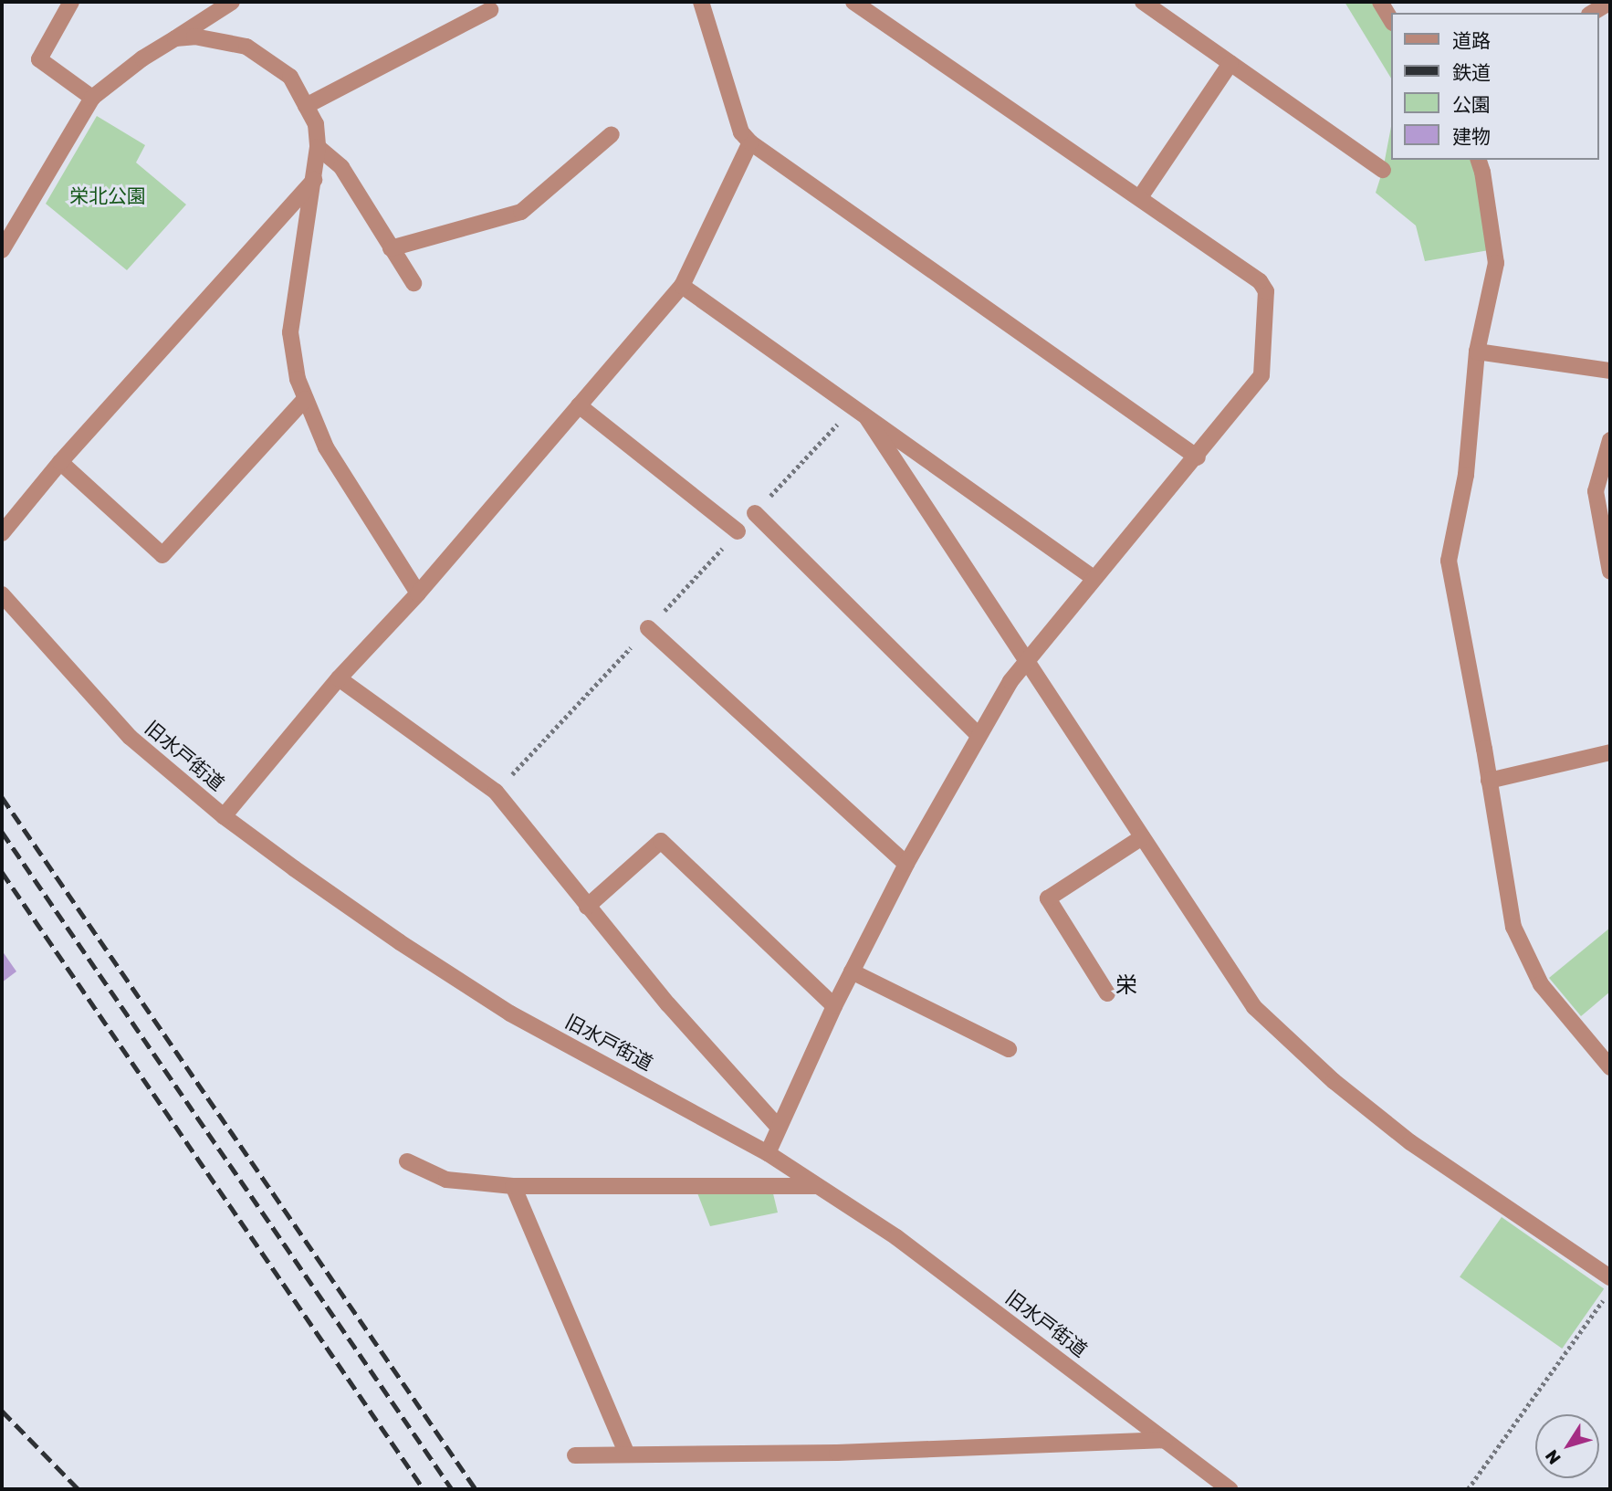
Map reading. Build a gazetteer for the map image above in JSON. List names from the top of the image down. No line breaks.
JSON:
{"streets":{"street":["旧水戸街道"]},"districts":["栄"],"parks":["栄北公園"],"legend":["道路","鉄道","公園","建物"],"north":"bottom left"}
